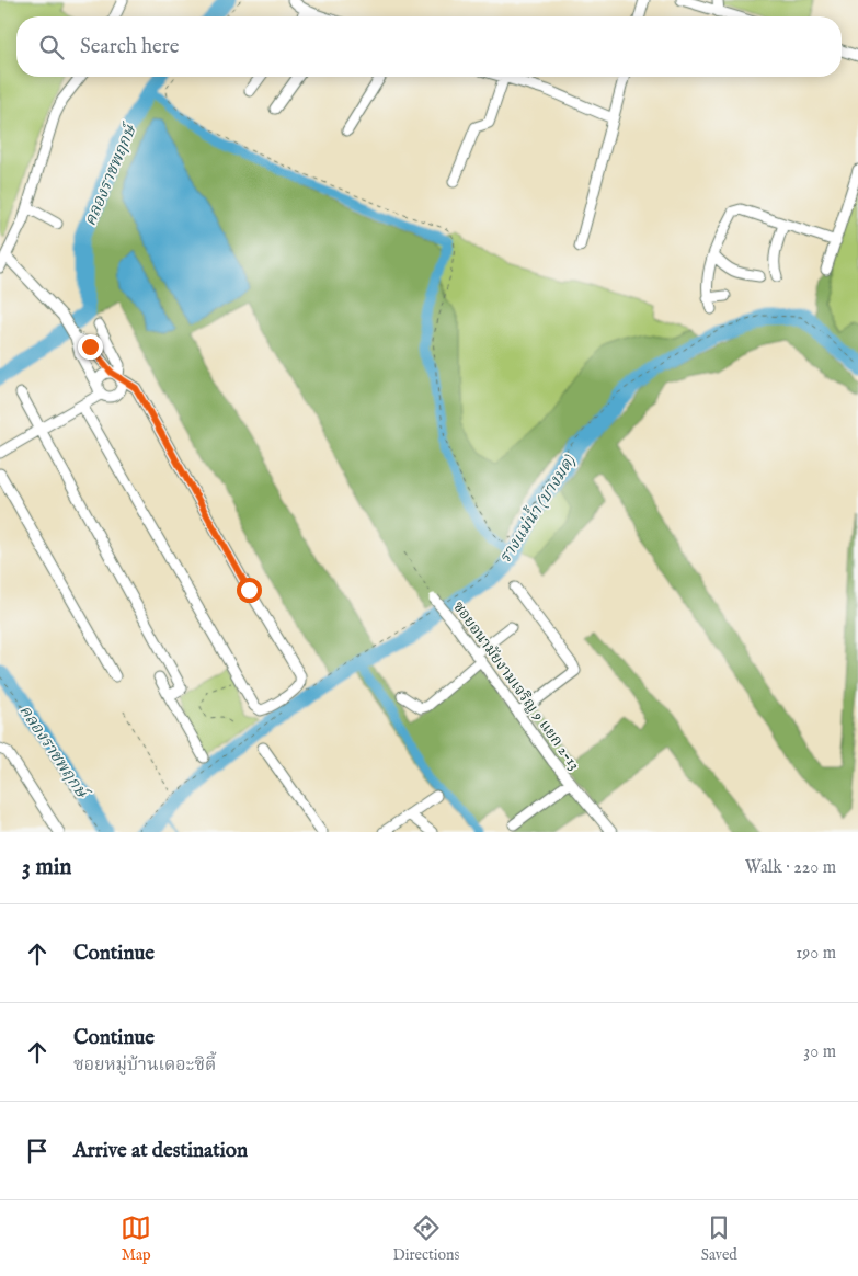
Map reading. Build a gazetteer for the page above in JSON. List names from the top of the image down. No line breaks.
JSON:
{"streets":{"street":["ซอยอนามัยงามเจริญ 9 แยก 2-13"]},"water":["คลองราชพฤกษ์","รางแม่น้ำ (บางมด)"],"page":{"search":"Search here","heading":["3 min","Walk · 220 m"],"list":[["Continue","190 m"],["Continue","ซอยหมู่บ้านเดอะซิตี้","30 m"],"Arrive at destination"],"nav":["Map","Directions","Saved"]}}
